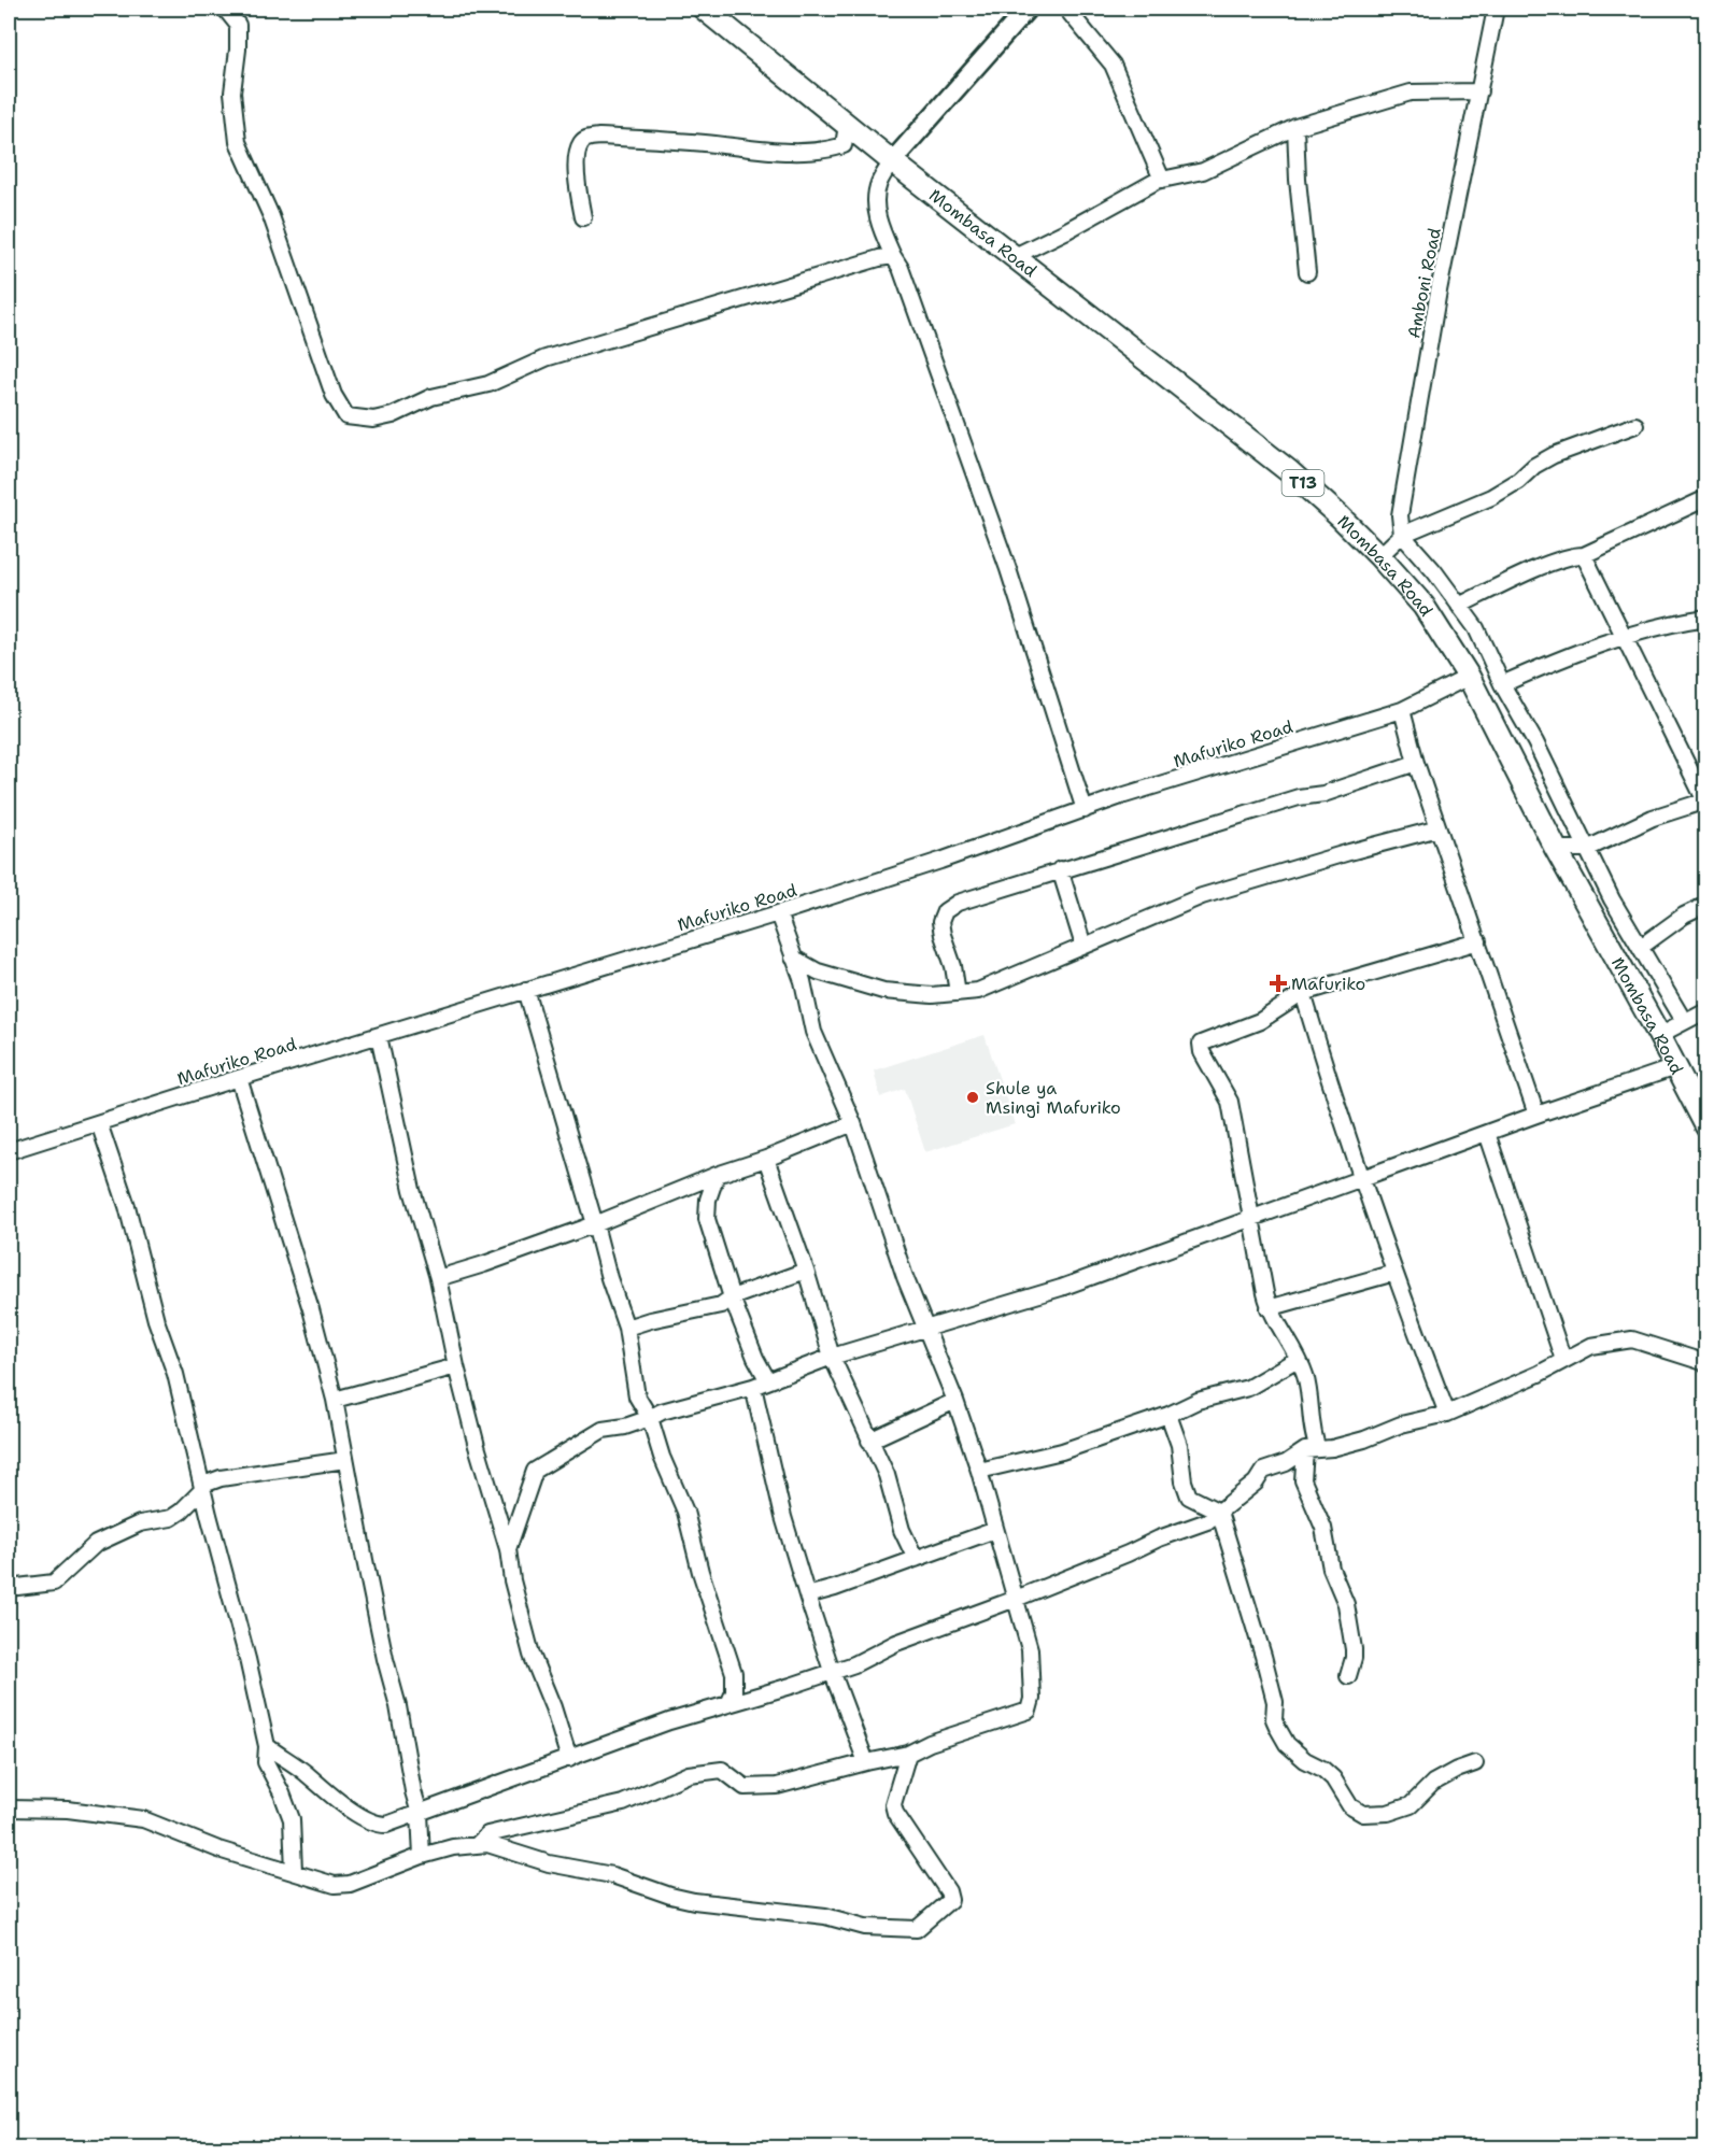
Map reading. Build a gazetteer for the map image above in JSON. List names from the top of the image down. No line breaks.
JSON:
{"streets":{"highway":["Mombasa Road","T13"],"street":["Amboni Road","Mafuriko Road"]},"crossings":[["Mombasa Road","Mafuriko Road"]],"places":{"health":["Mafuriko"],"other":["Shule ya Msingi Mafuriko"]}}
